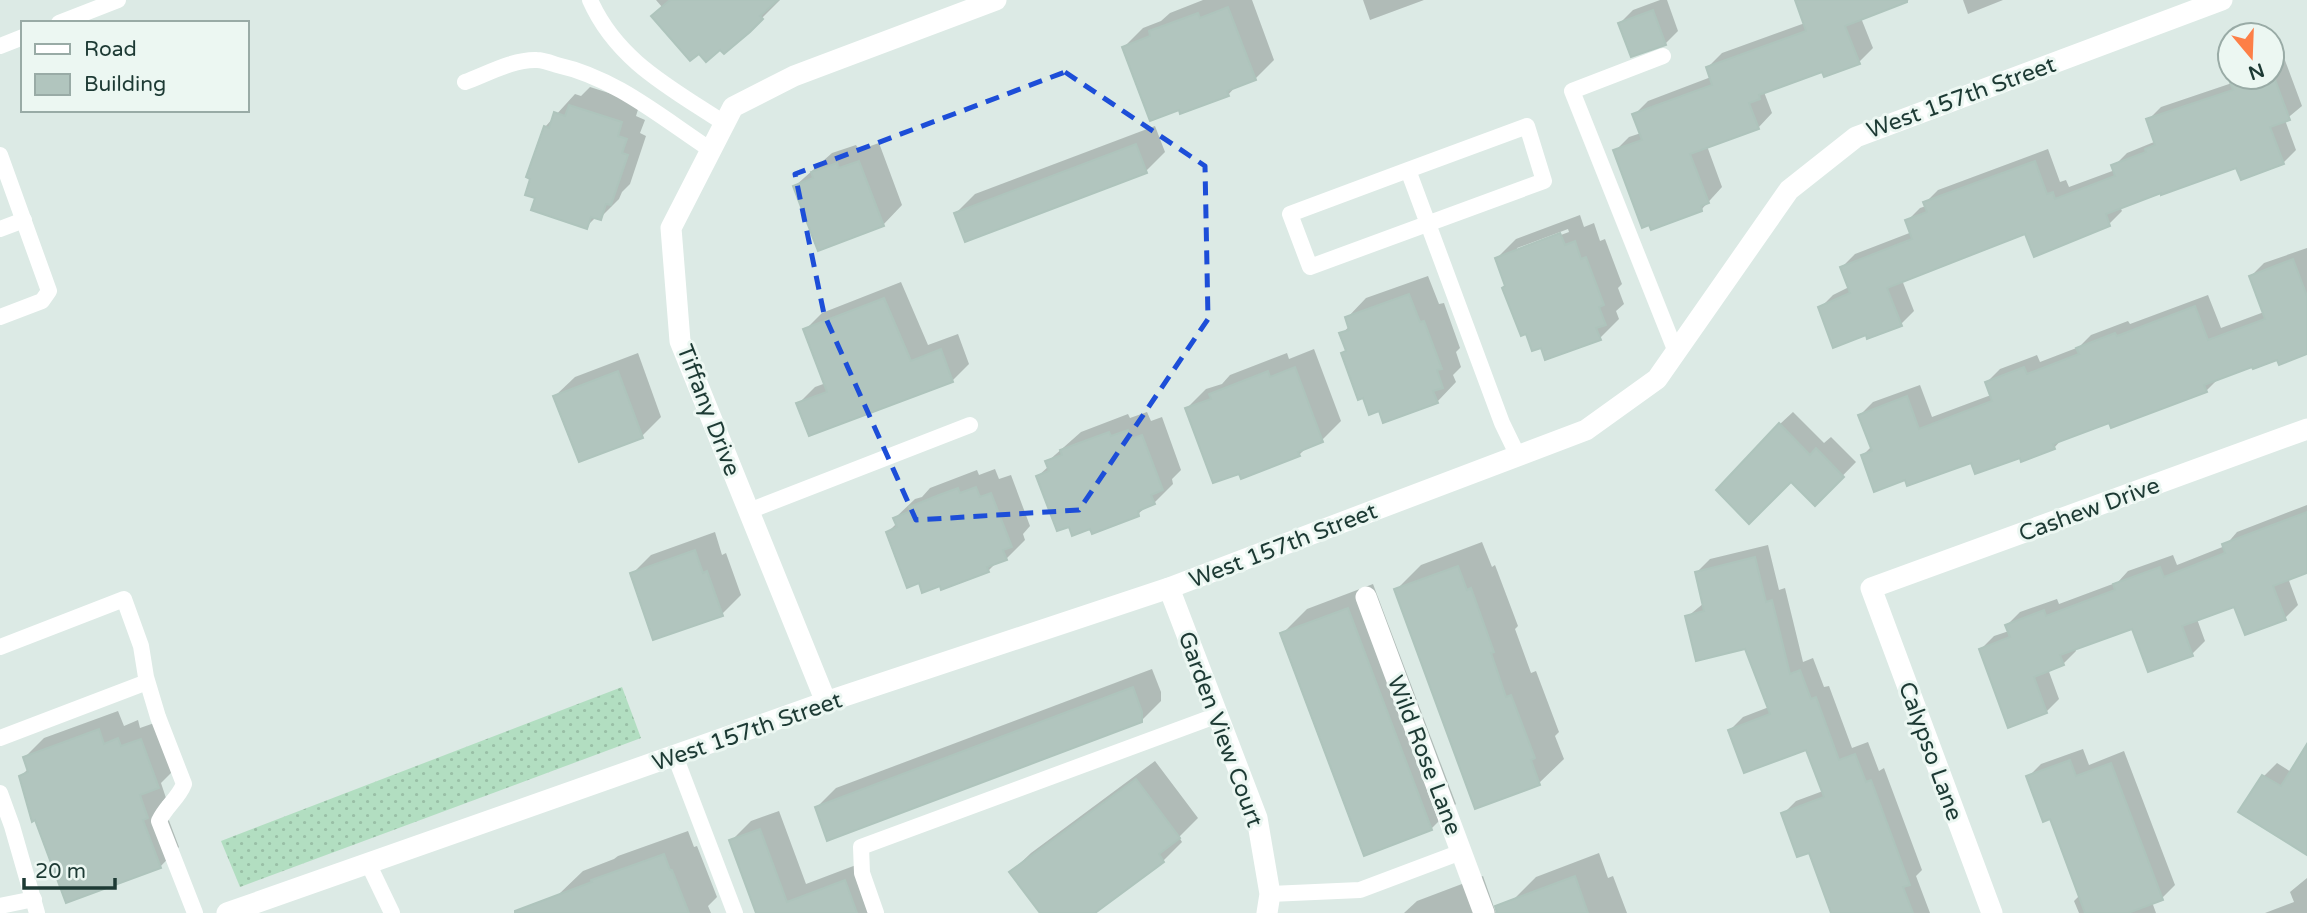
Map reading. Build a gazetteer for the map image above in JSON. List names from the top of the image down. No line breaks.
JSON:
{"streets":{"street":["West 157th Street","Tiffany Drive","Cashew Drive","Garden View Court","Calypso Lane","Wild Rose Lane"]},"crossings":[["West 157th Street","Tiffany Drive"],["West 157th Street","Garden View Court"],["Cashew Drive","Calypso Lane"]],"legend":["Road","Building"],"scale_bar":"20 m","north":"bottom"}
